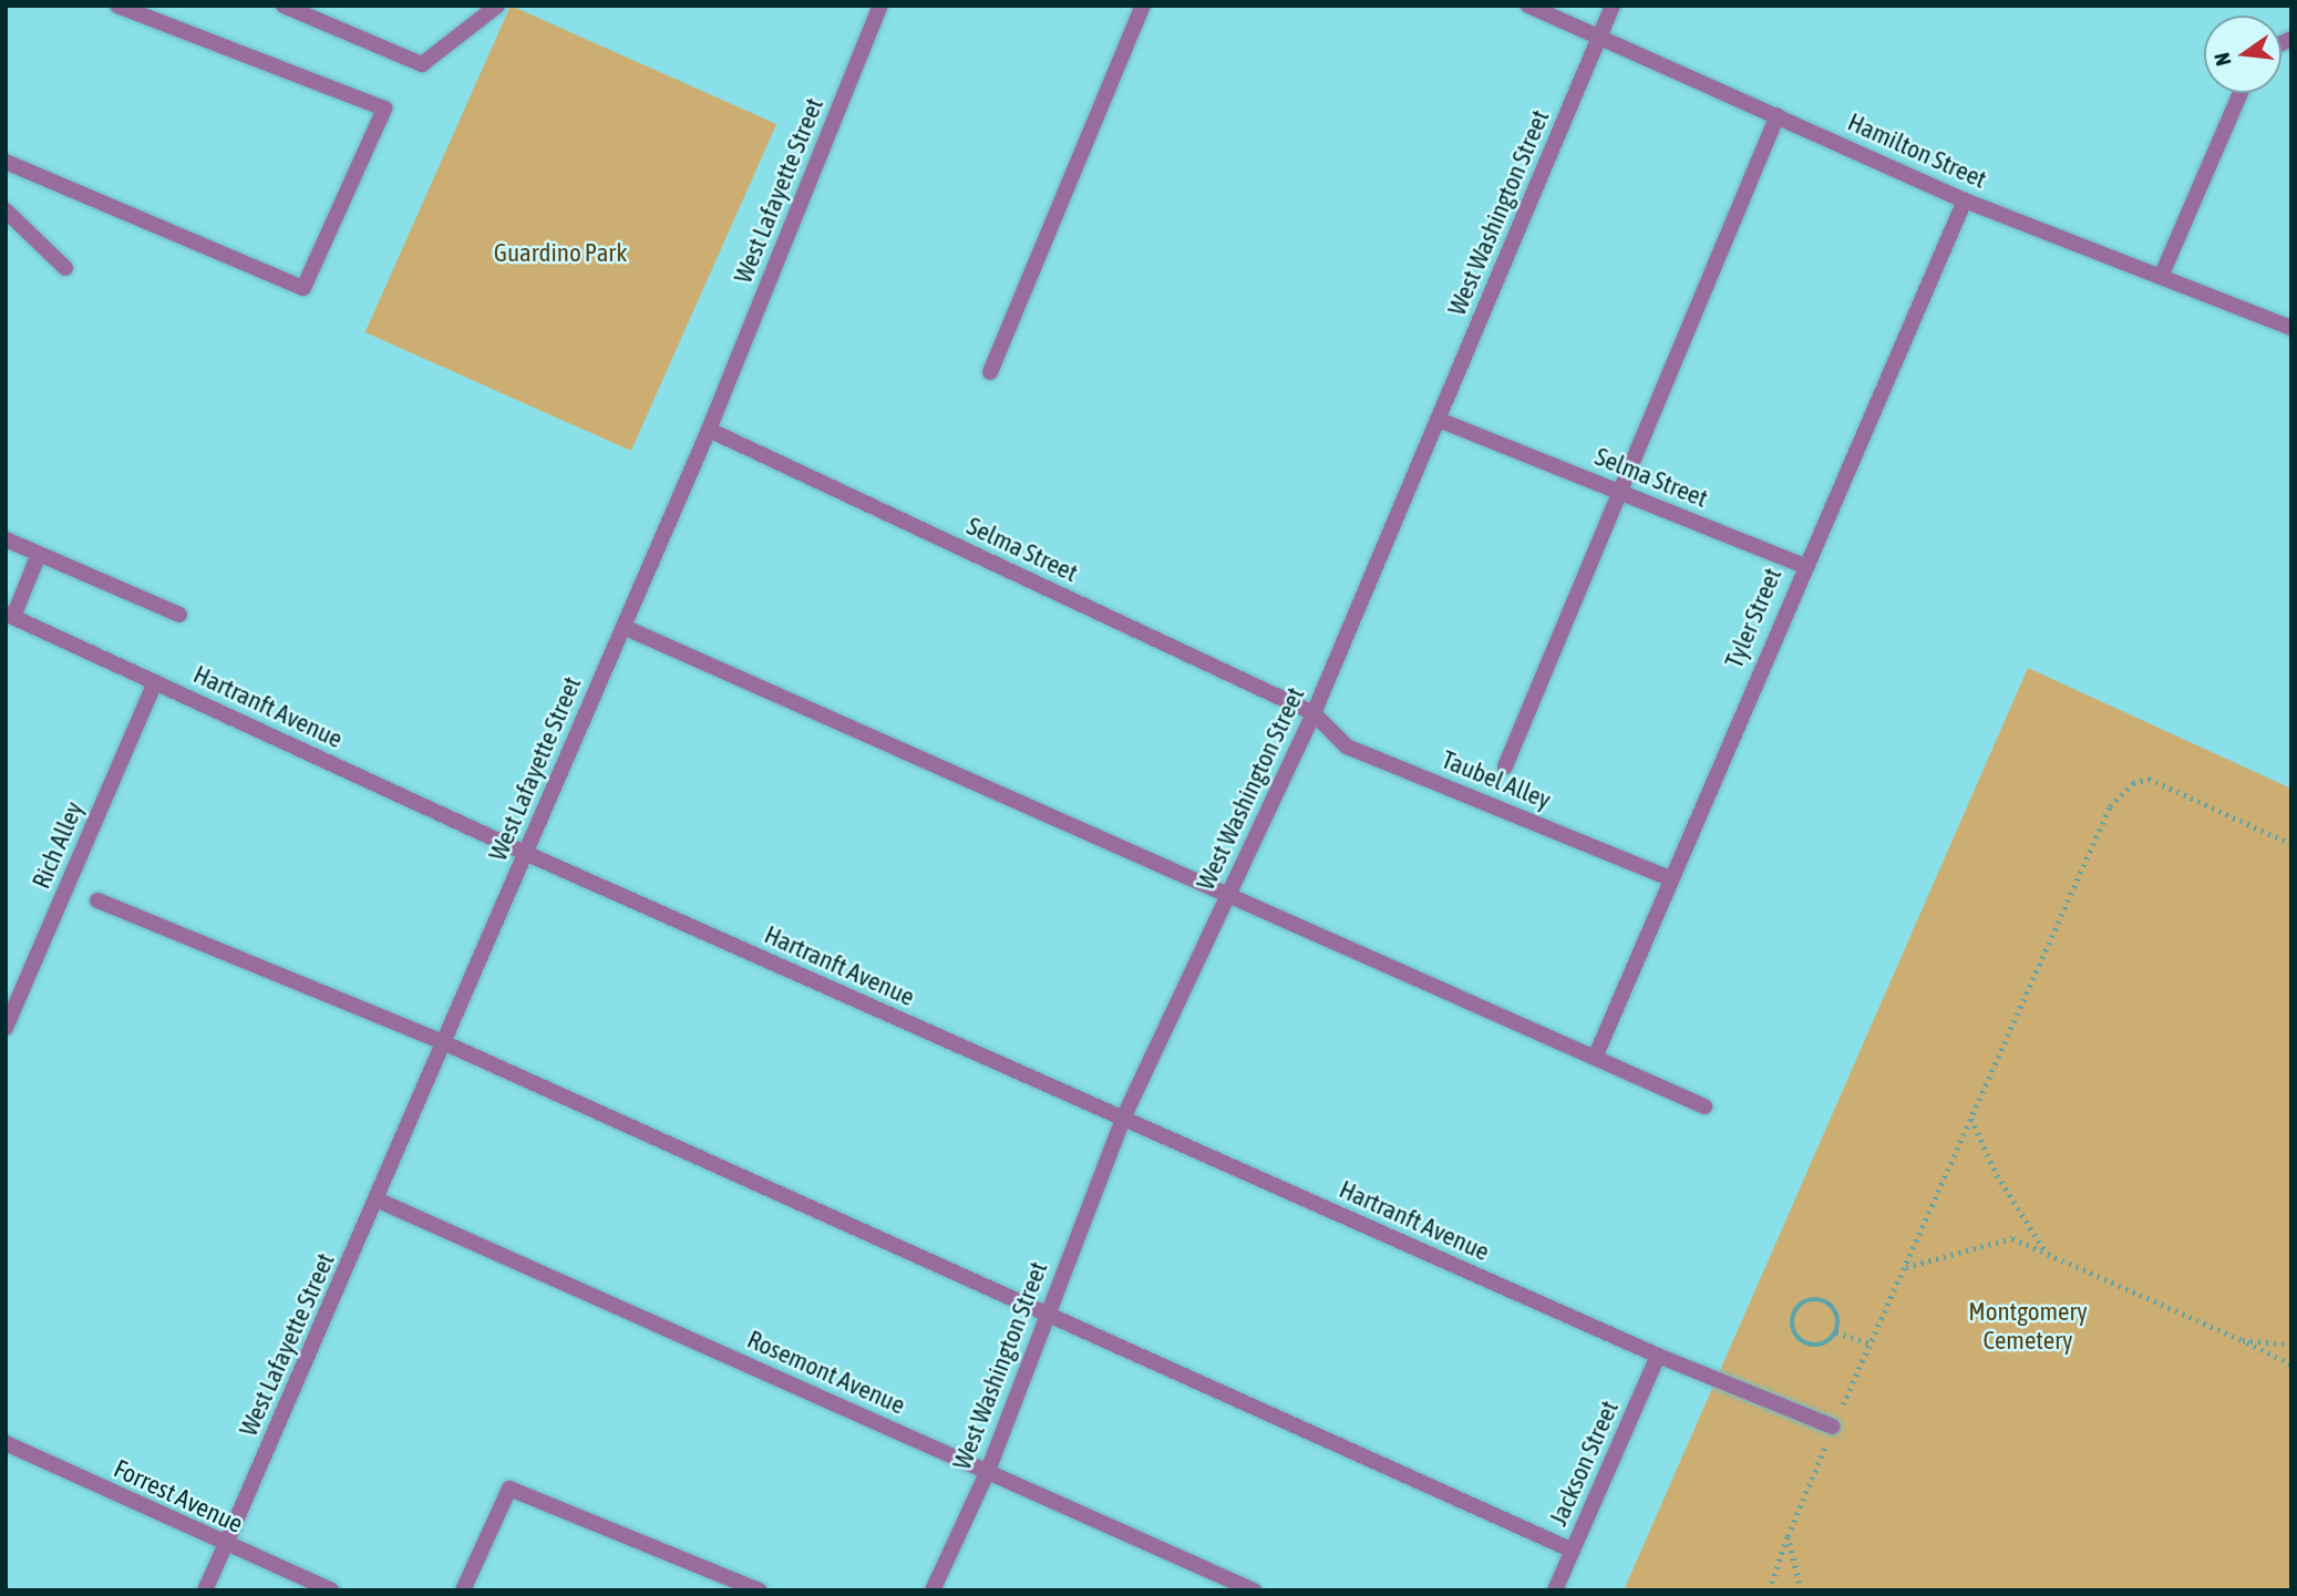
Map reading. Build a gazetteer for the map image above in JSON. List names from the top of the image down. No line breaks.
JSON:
{"streets":{"street":["Hamilton Street","West Lafayette Street","West Washington Street","Selma Street","Tyler Street","Hartranft Avenue","Taubel Alley","Rich Alley","Rosemont Avenue","Jackson Street","Forrest Avenue"]},"crossings":[["Hamilton Street","West Washington Street"],["Hamilton Street","Tyler Street"],["West Lafayette Street","Selma Street"],["West Lafayette Street","Hartranft Avenue"],["West Lafayette Street","Rosemont Avenue"],["West Lafayette Street","Forrest Avenue"],["West Washington Street","Selma Street"],["West Washington Street","Hartranft Avenue"],["West Washington Street","Taubel Alley"],["West Washington Street","Rosemont Avenue"],["Selma Street","Tyler Street"],["Selma Street","Taubel Alley"],["Tyler Street","Taubel Alley"],["Hartranft Avenue","Rich Alley"],["Hartranft Avenue","Jackson Street"]],"parks":["Guardino Park","Montgomery Cemetery"],"north":"left"}
